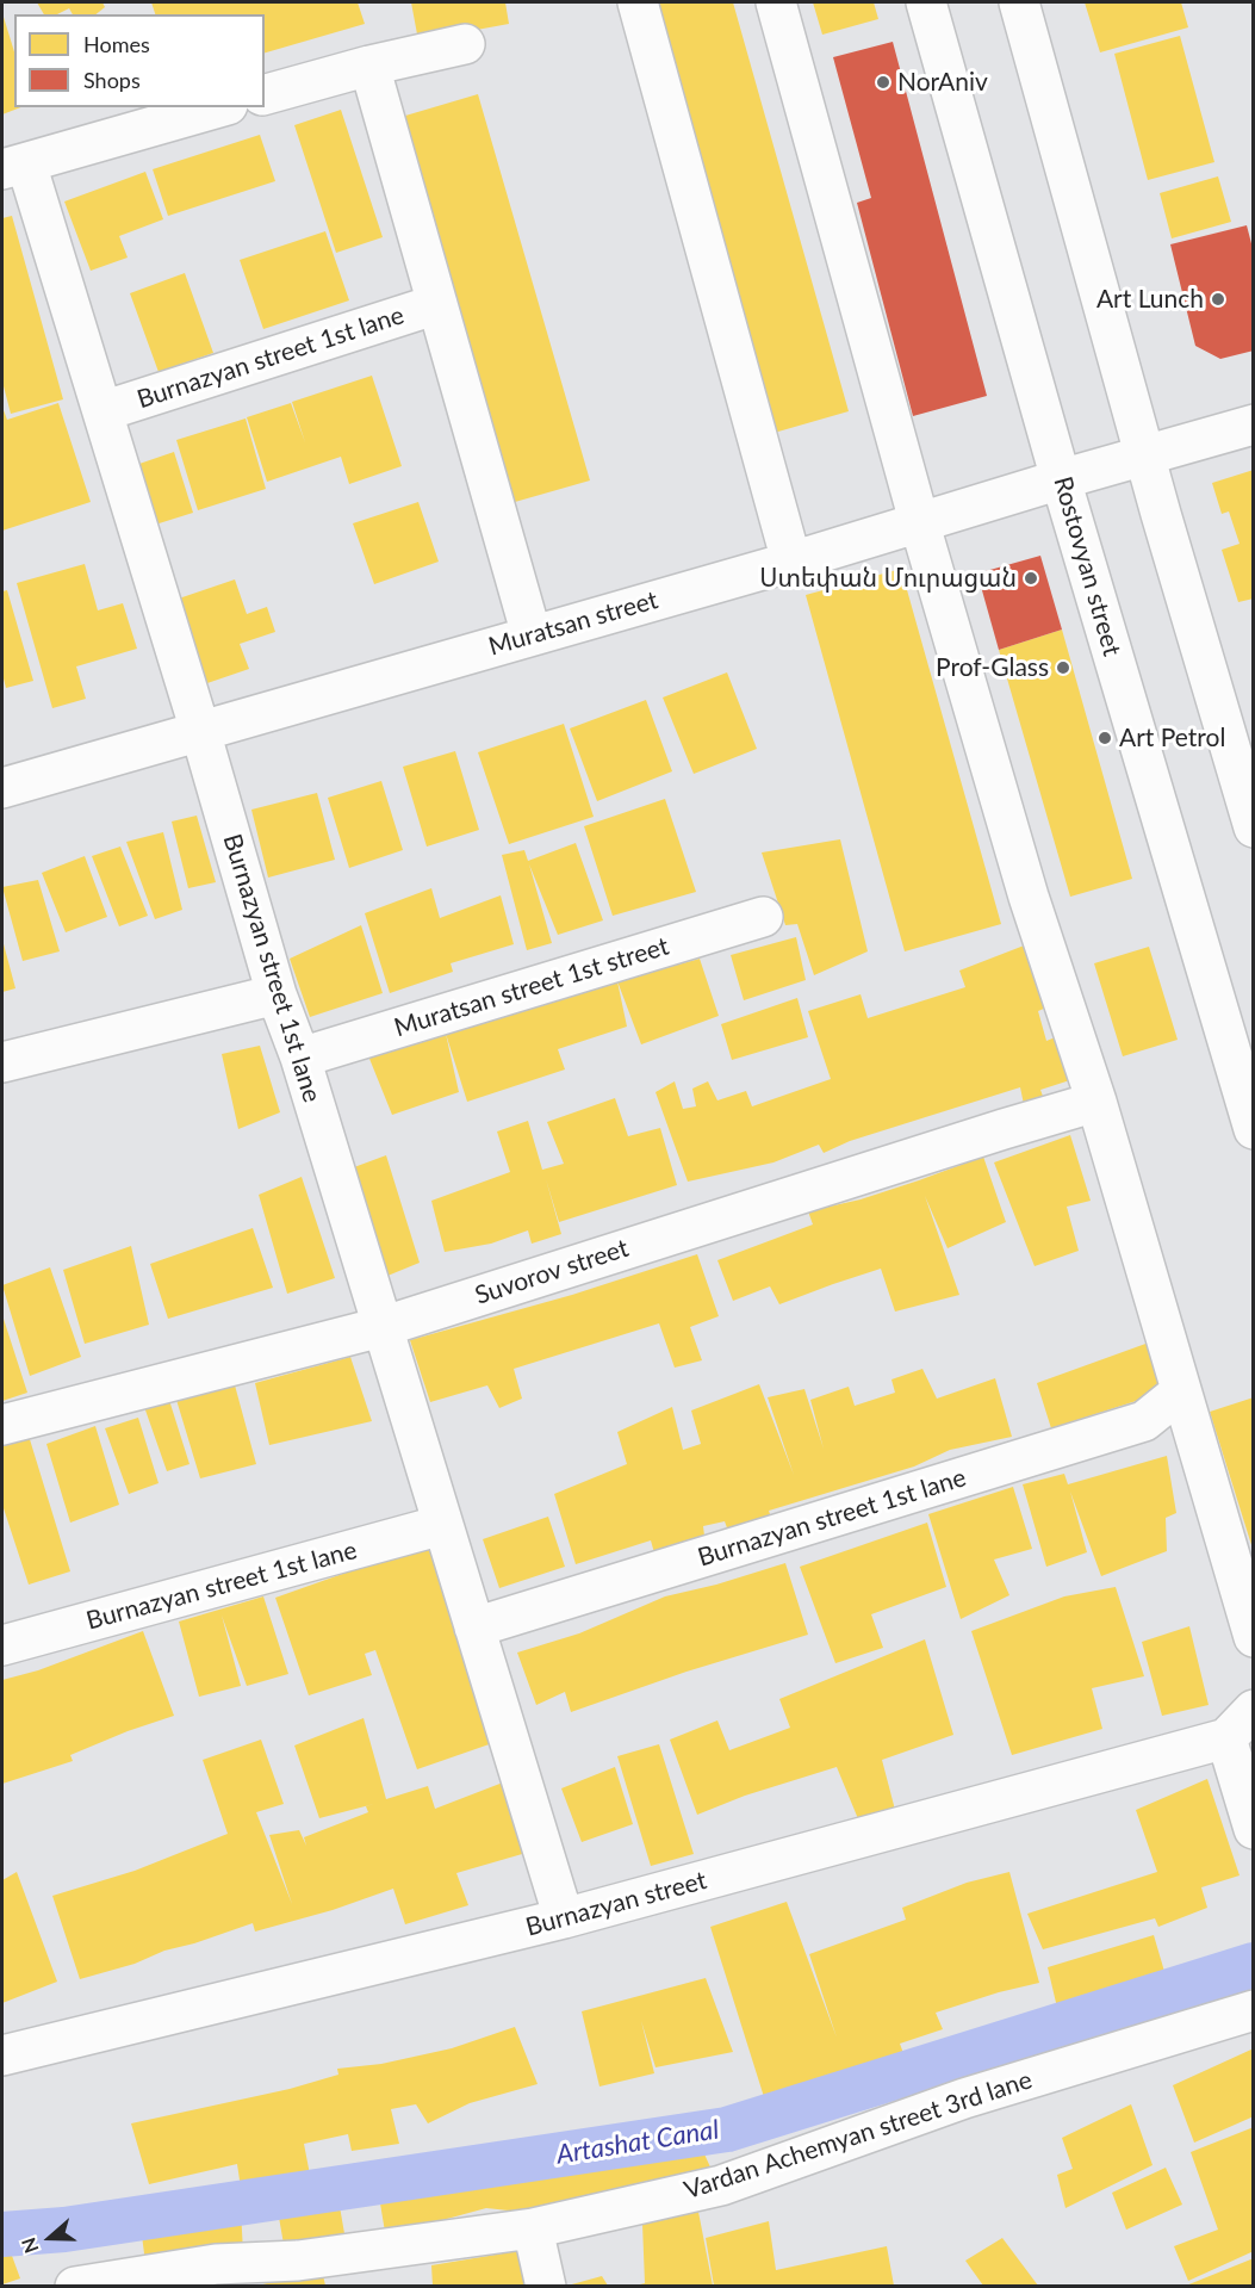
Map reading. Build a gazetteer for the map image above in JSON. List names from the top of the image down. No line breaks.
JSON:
{"streets":{"street":["Burnazyan street 1st lane","Rostovyan street","Muratsan street","Muratsan street 1st street","Suvorov street","Burnazyan street","Vardan Achemyan street 3rd lane"]},"crossings":[["Burnazyan street 1st lane","Muratsan street"],["Burnazyan street 1st lane","Muratsan street 1st street"],["Burnazyan street 1st lane","Suvorov street"],["Burnazyan street 1st lane","Burnazyan street"],["Rostovyan street","Muratsan street"]],"water":["Artashat Canal"],"places":["NorAniv","Art Lunch","Ստեփան Մուրացան","Prof-Glass","Art Petrol"],"legend":["Homes","Shops"],"north":"left"}
